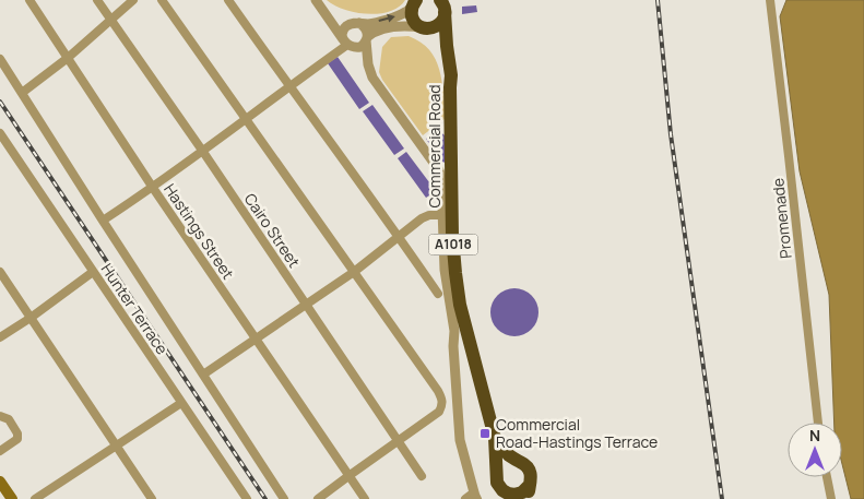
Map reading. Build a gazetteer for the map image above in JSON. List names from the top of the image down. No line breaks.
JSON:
{"streets":{"highway":["Commercial Road","A1018"],"street":["Promenade","Cairo Street","Hastings Street","Hunter Terrace"]},"places":{"transit":["Commercial Road-Hastings Terrace"]},"north":"top"}
